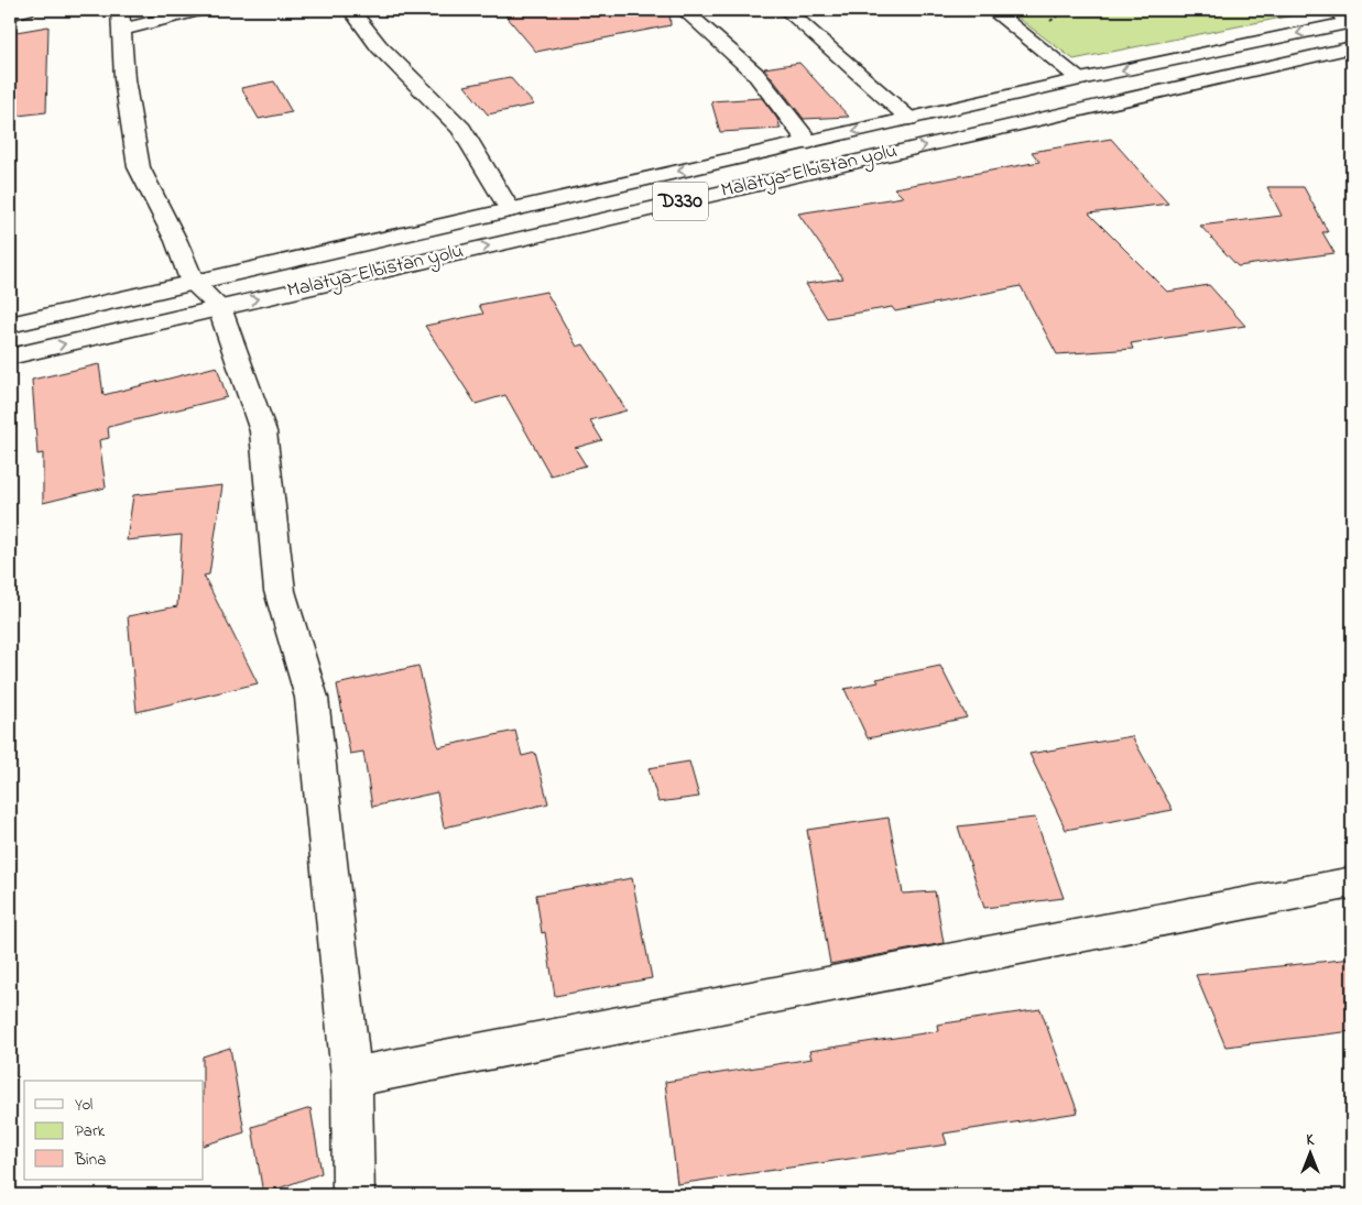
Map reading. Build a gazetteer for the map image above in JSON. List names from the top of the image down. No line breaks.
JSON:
{"streets":{"street":["Malatya-Elbistan yolu","D330"]},"legend":["Yol","Park","Bina"],"north":"top"}
